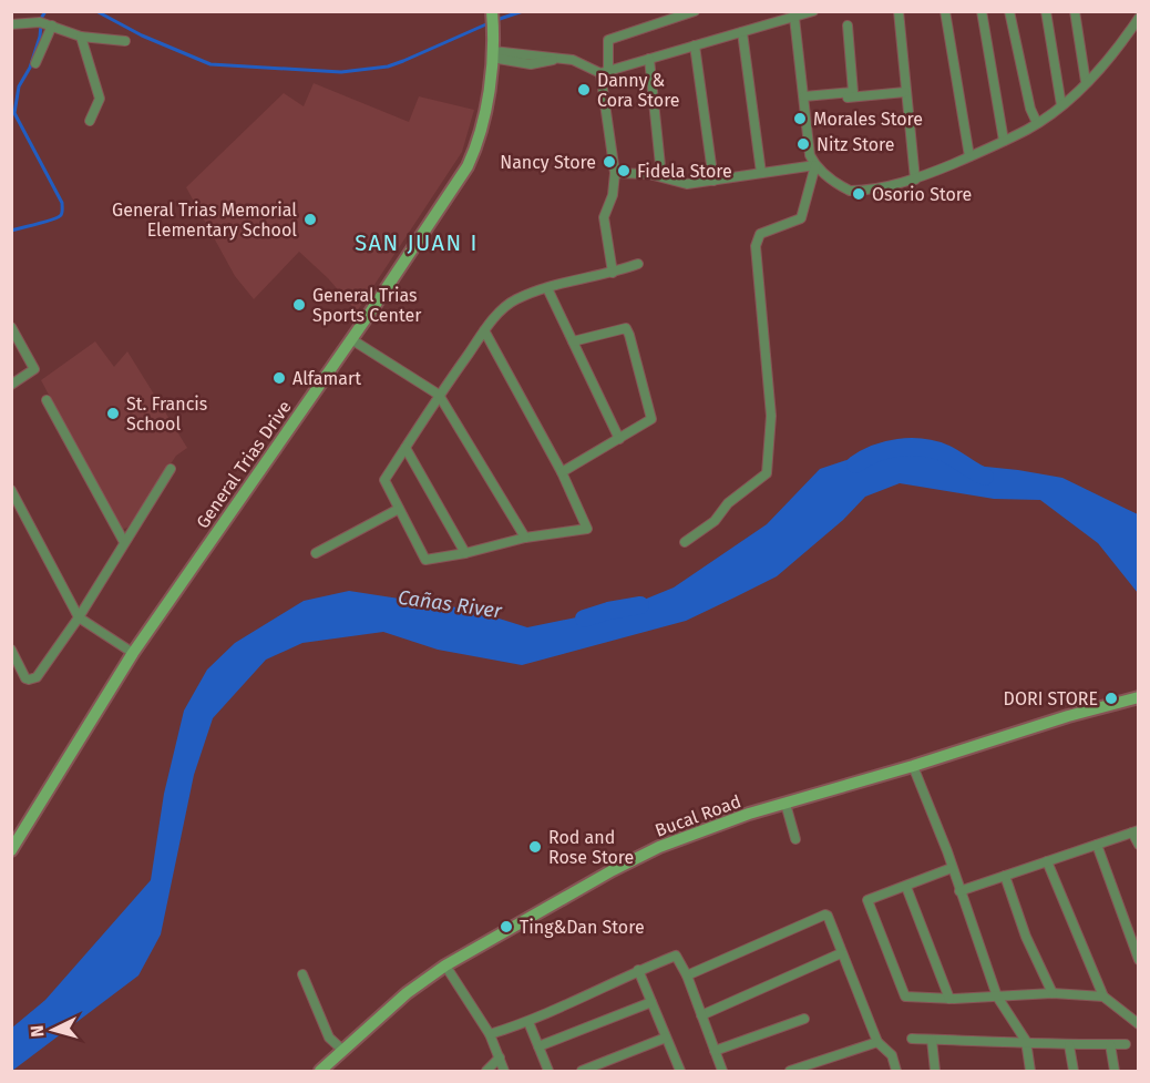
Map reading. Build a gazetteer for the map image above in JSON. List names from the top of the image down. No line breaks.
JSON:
{"streets":{"main road":["General Trias Drive","Bucal Road"]},"districts":["SAN JUAN I"],"water":["Cañas River"],"places":["Danny & Cora Store","Morales Store","Nitz Store","Nancy Store","Fidela Store","Osorio Store","General Trias Memorial Elementary School","General Trias Sports Center","Alfamart","St. Francis School","DORI STORE","Rod and Rose Store","Ting&Dan Store"],"north":"left"}
